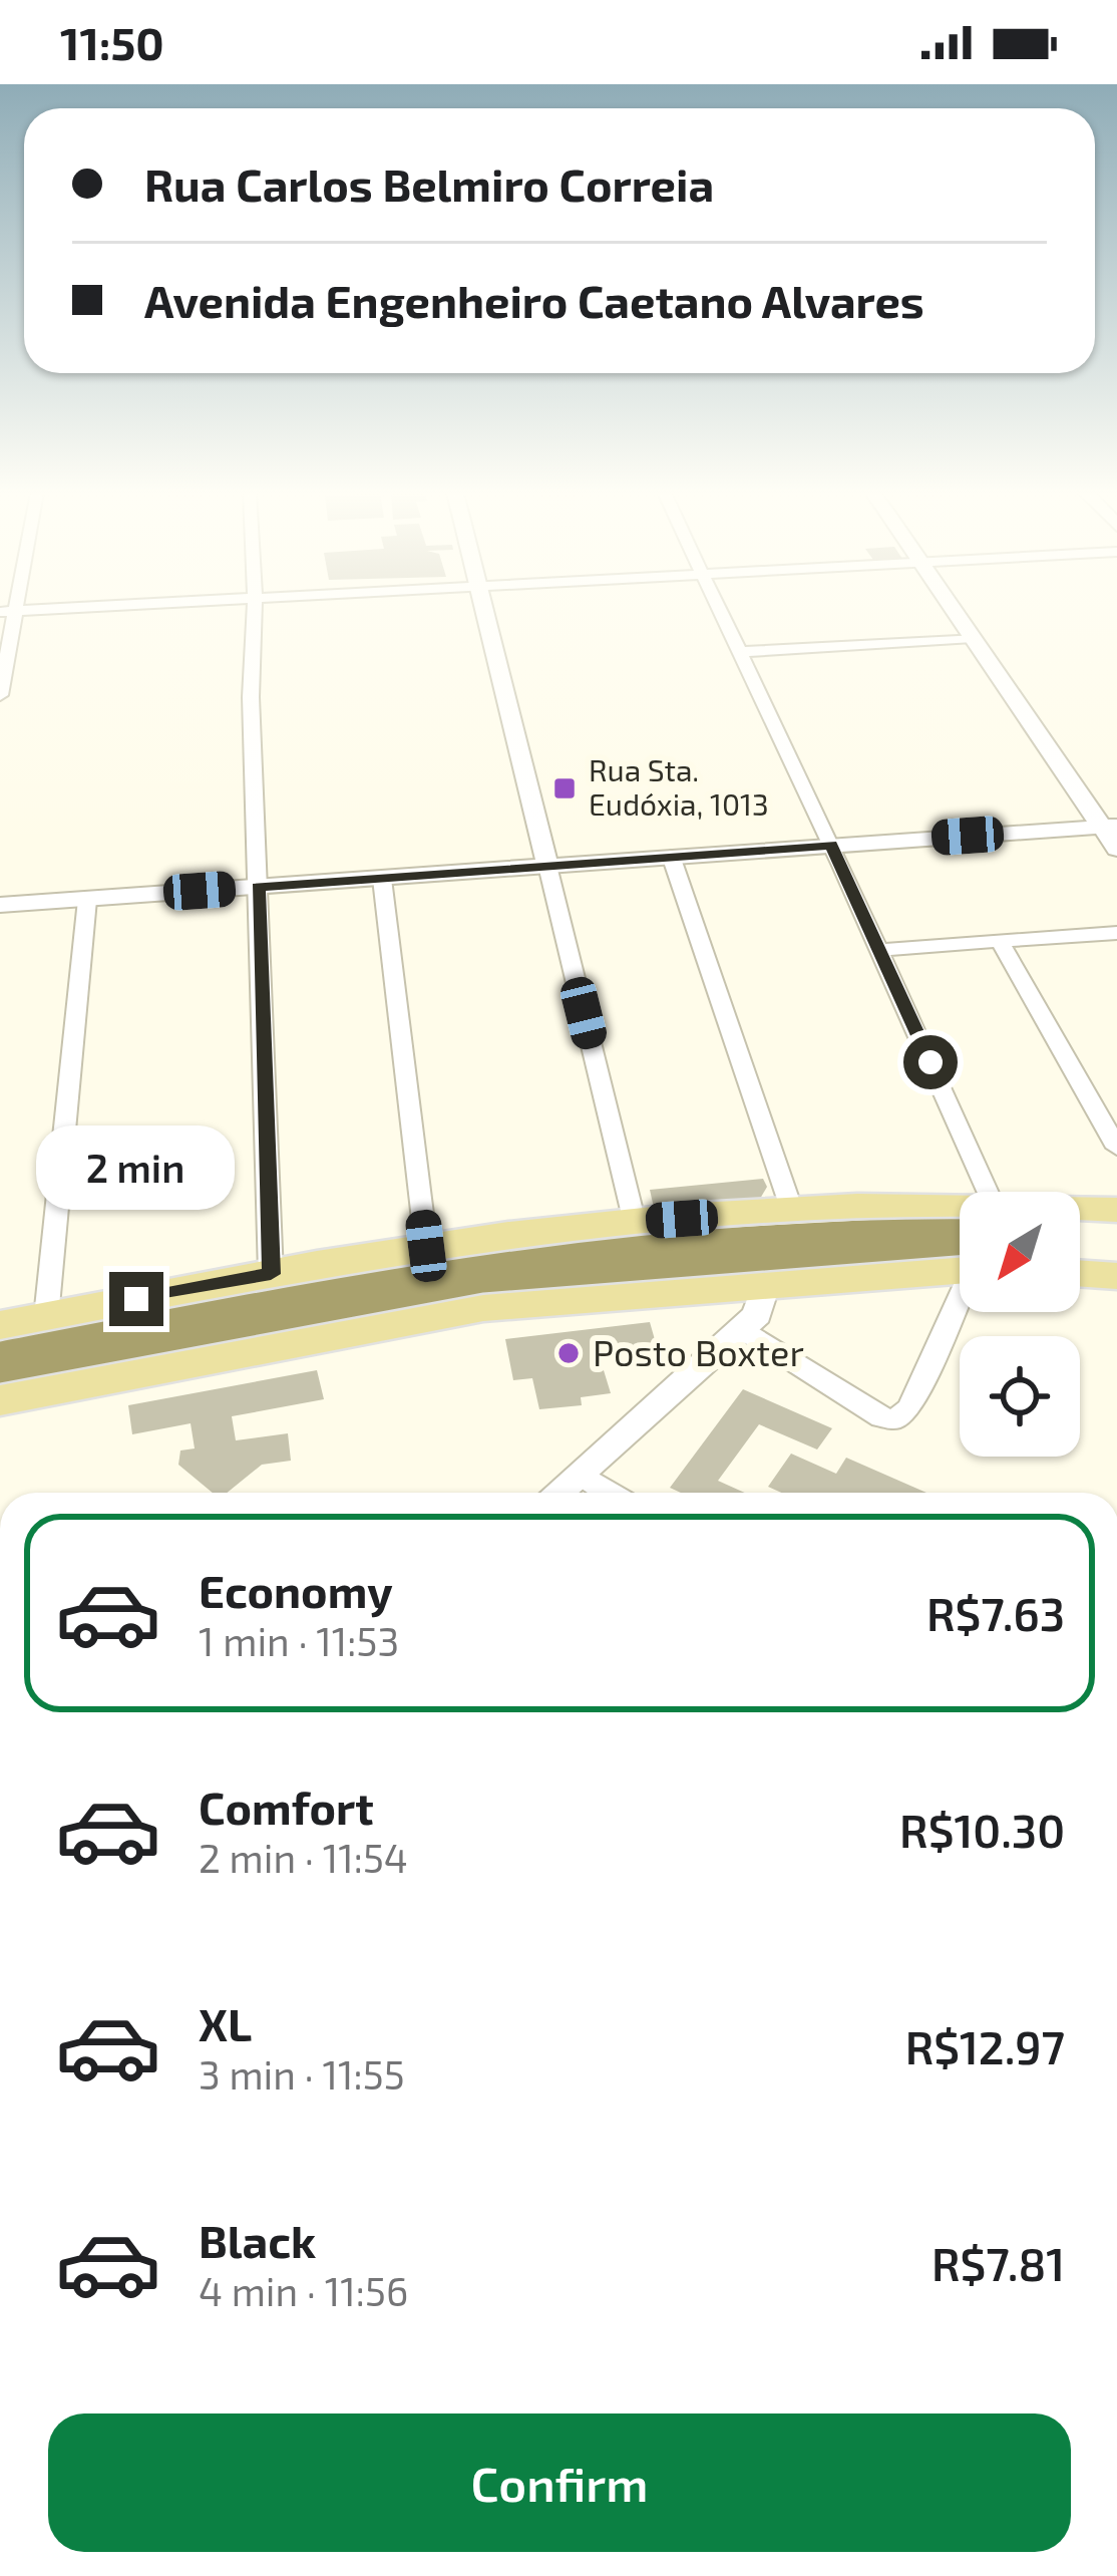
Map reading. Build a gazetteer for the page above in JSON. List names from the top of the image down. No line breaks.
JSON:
{"places":{"transit":["Rua Sta. Eudóxia, 1013"],"other":["Posto Boxter"]},"north":"bottom left","page":{"status":"11:50","banner":["Rua Carlos Belmiro Correia","Avenida Engenheiro Caetano Alvares"],"bubble":"2 min","list":[{"name":"Economy","note":"1 min · 11:53","value":"R$7.63"},{"name":"Comfort","note":"2 min · 11:54","value":"R$10.30"},{"name":"XL","note":"3 min · 11:55","value":"R$12.97"},{"name":"Black","note":"4 min · 11:56","value":"R$7.81"}],"buttons":"Confirm"}}
